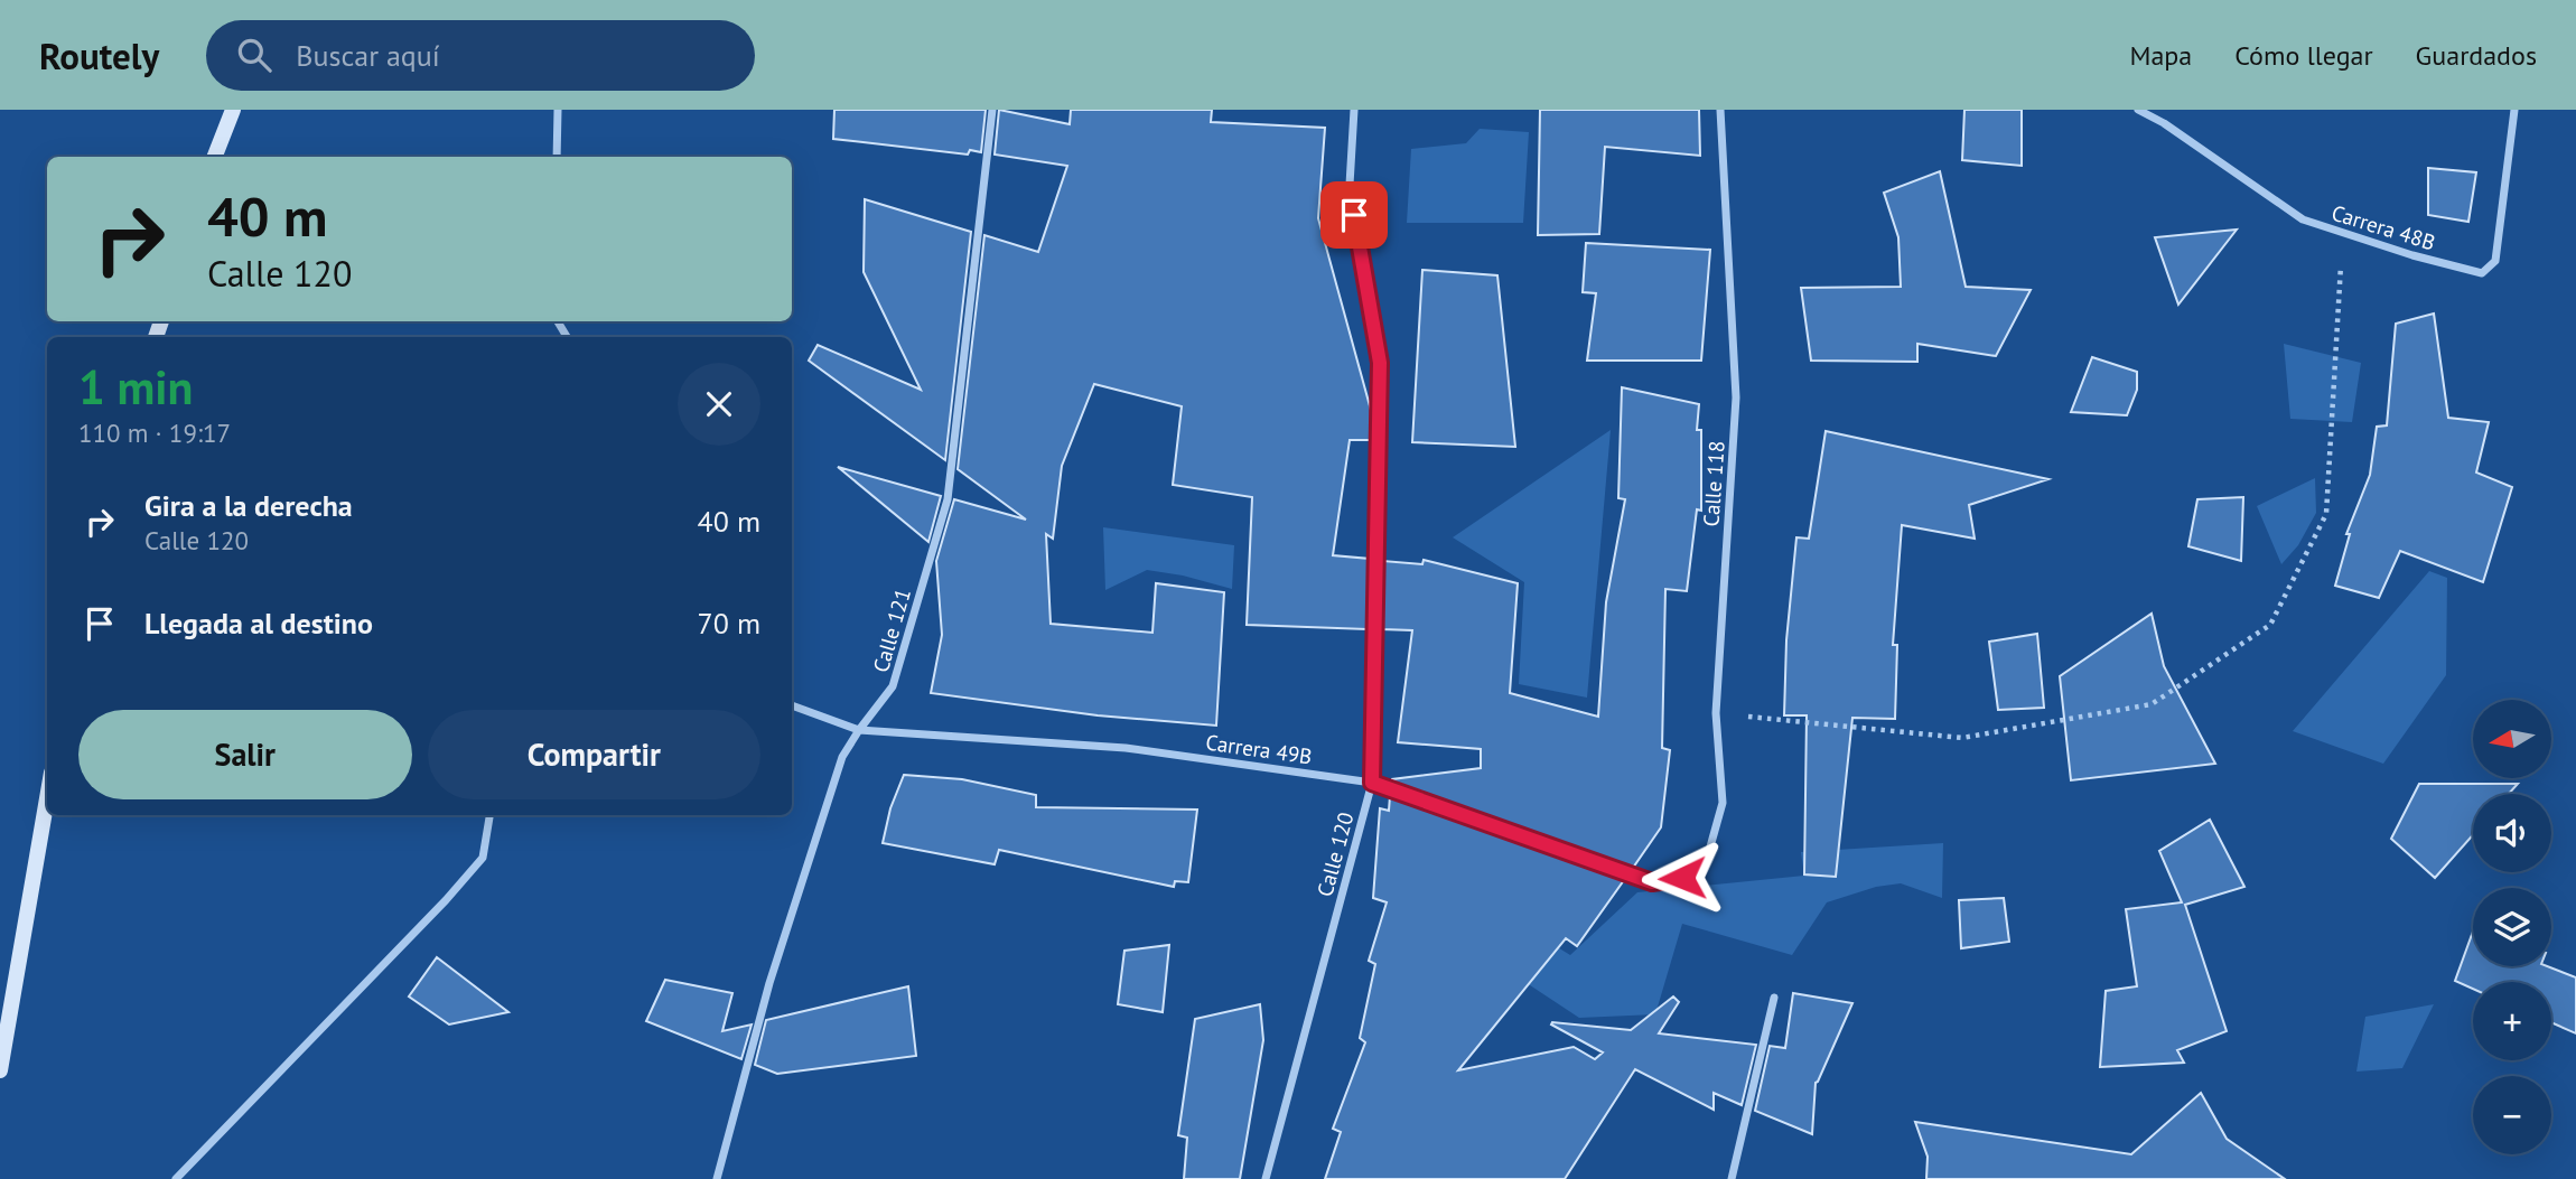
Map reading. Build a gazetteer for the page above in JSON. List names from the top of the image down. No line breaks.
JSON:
{"streets":{"street":["Carrera 48B","Calle 118","Calle 121","Carrera 49B","Calle 120"]},"crossings":[["Calle 118","Carrera 49B"],["Calle 121","Carrera 49B"],["Carrera 49B","Calle 120"]],"north":"left","page":{"header":"Routely","search":"Buscar aquí","nav":["Mapa","Cómo llegar","Guardados"],"turn":["40 m","Calle 120"],"heading":["1 min","110 m · 19:17"],"list":[{"name":"Gira a la derecha","note":"Calle 120","value":"40 m"},{"name":"Llegada al destino","value":"70 m"}],"buttons":["Salir","Compartir"],"map_buttons":["+","−"]}}
